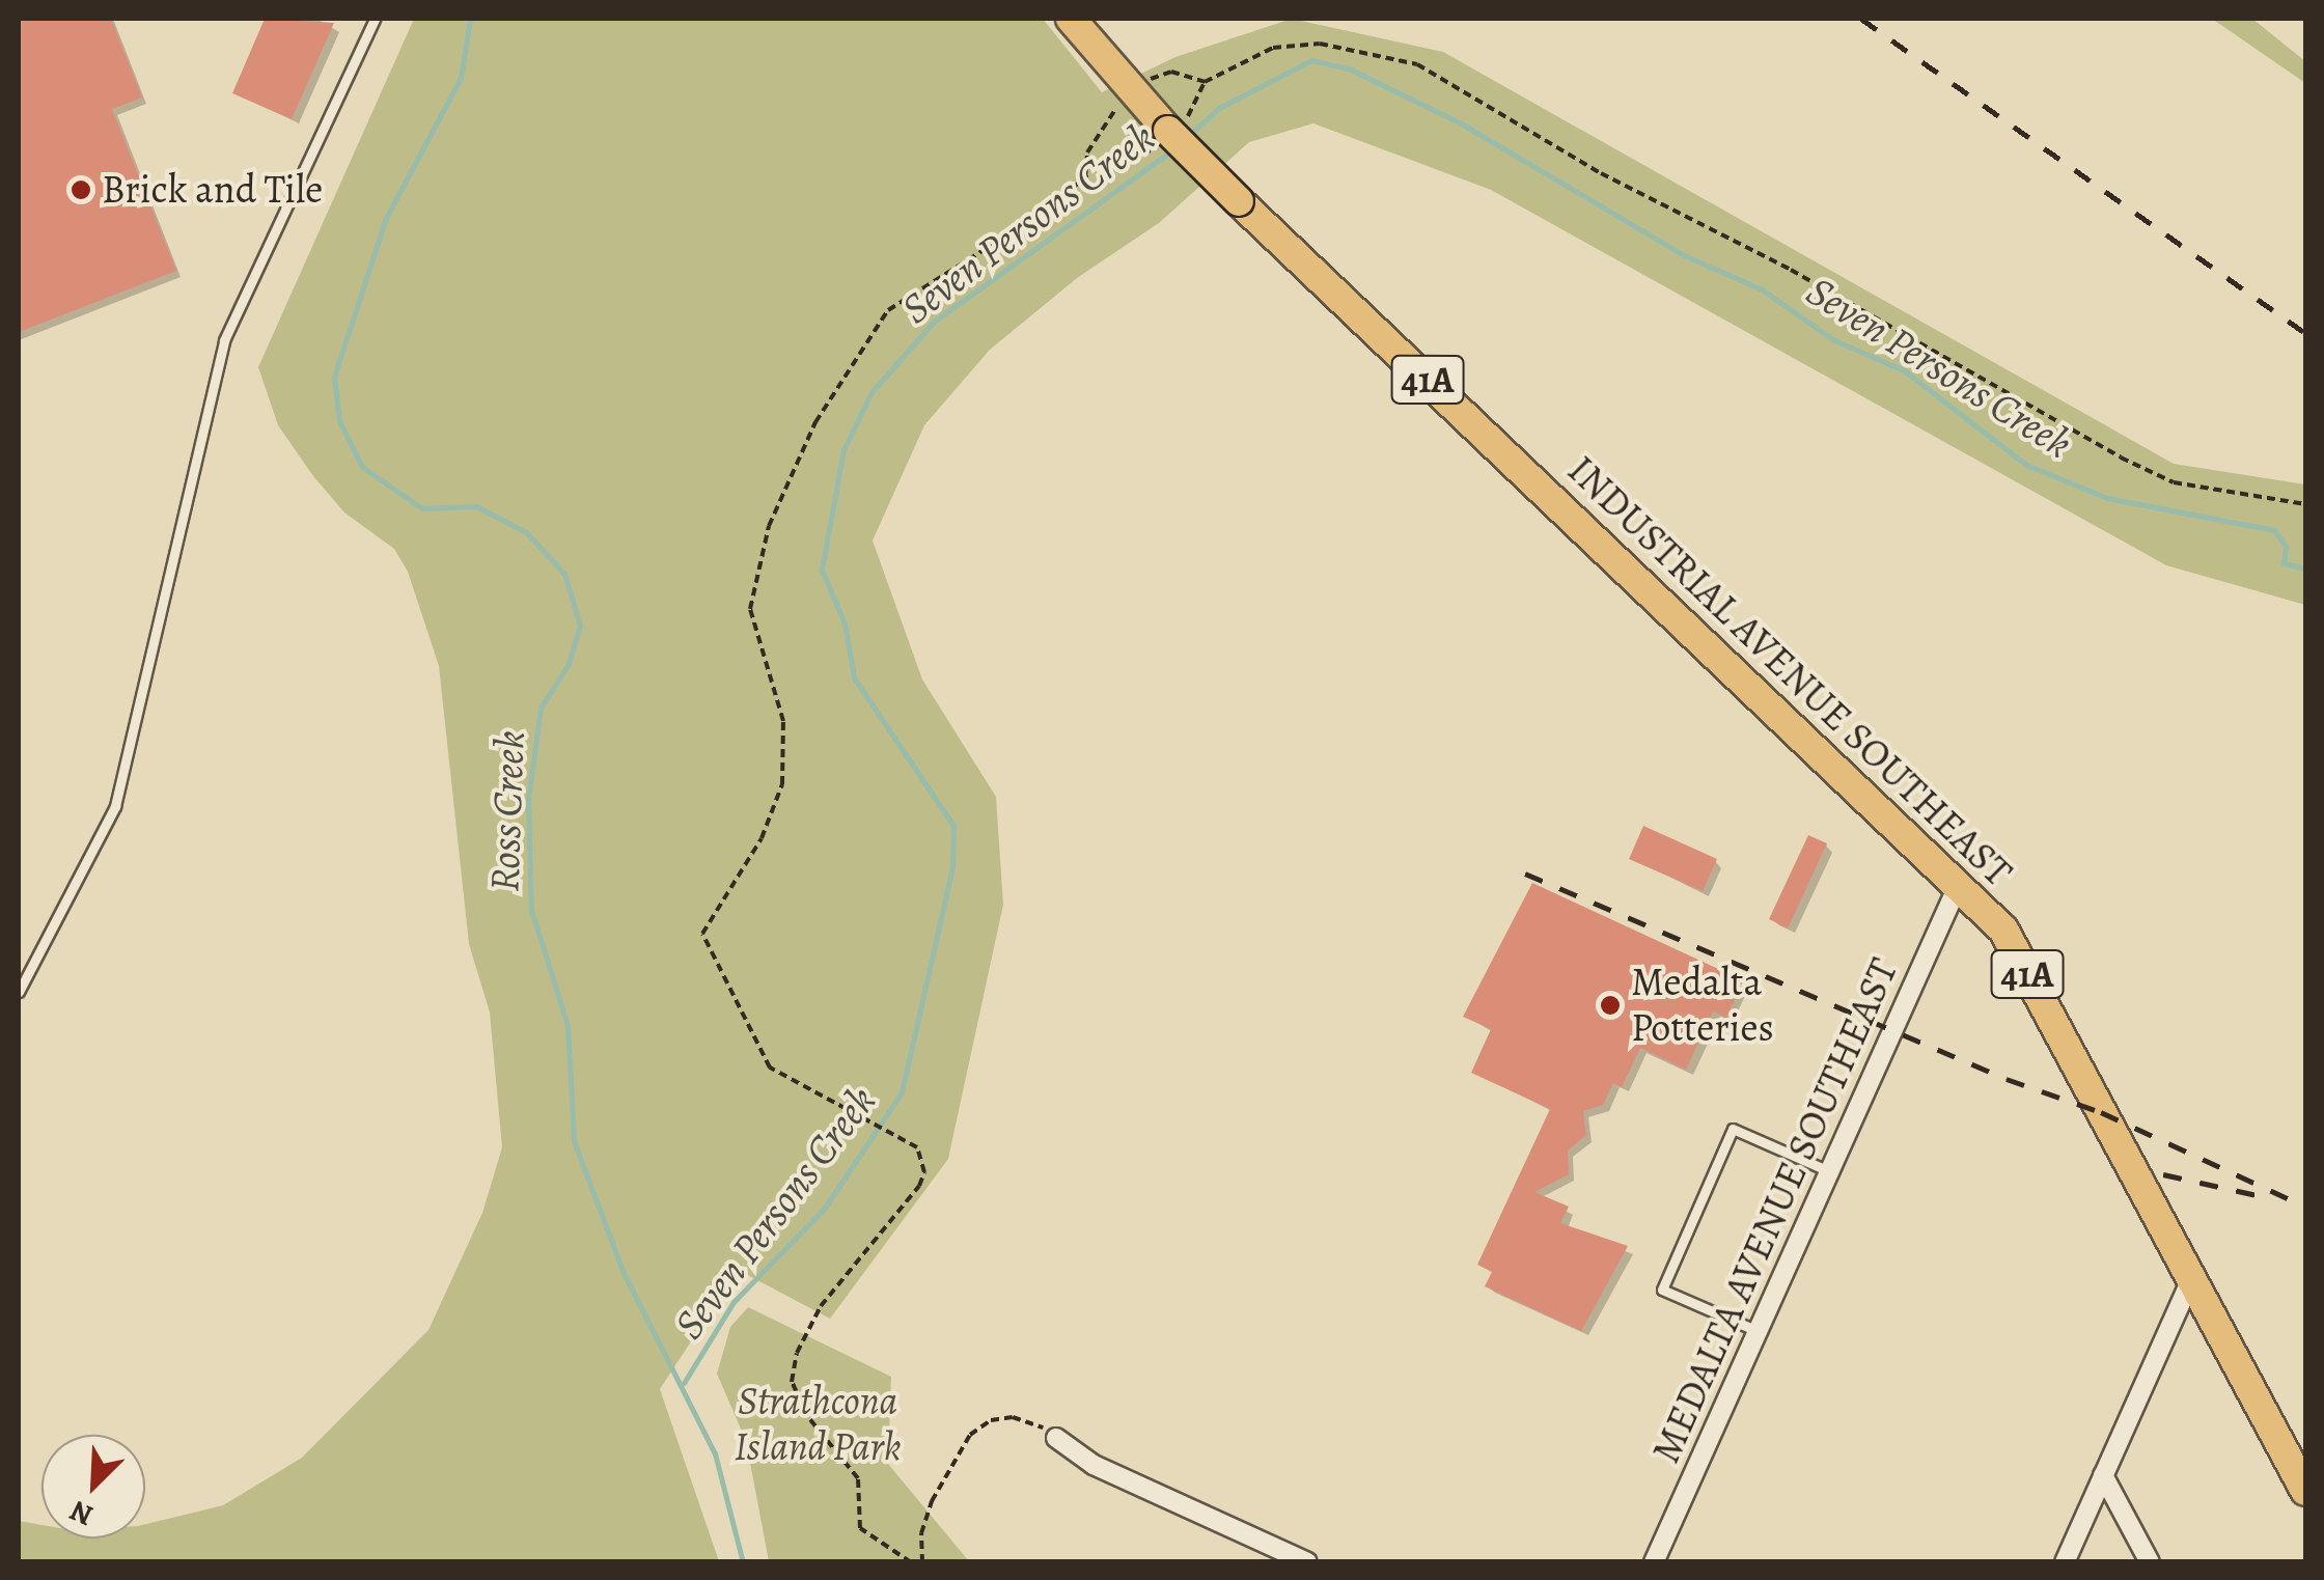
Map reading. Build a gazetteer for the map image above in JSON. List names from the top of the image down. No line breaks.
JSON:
{"streets":{"main road":["41A","INDUSTRIAL AVENUE SOUTHEAST"],"street":["MEDALTA AVENUE SOUTHEAST"]},"crossings":[["INDUSTRIAL AVENUE SOUTHEAST","MEDALTA AVENUE SOUTHEAST"]],"water":["Seven Persons Creek","Ross Creek"],"parks":["Strathcona Island Park"],"places":["Brick and Tile","Medalta Potteries"],"north":"bottom left"}
